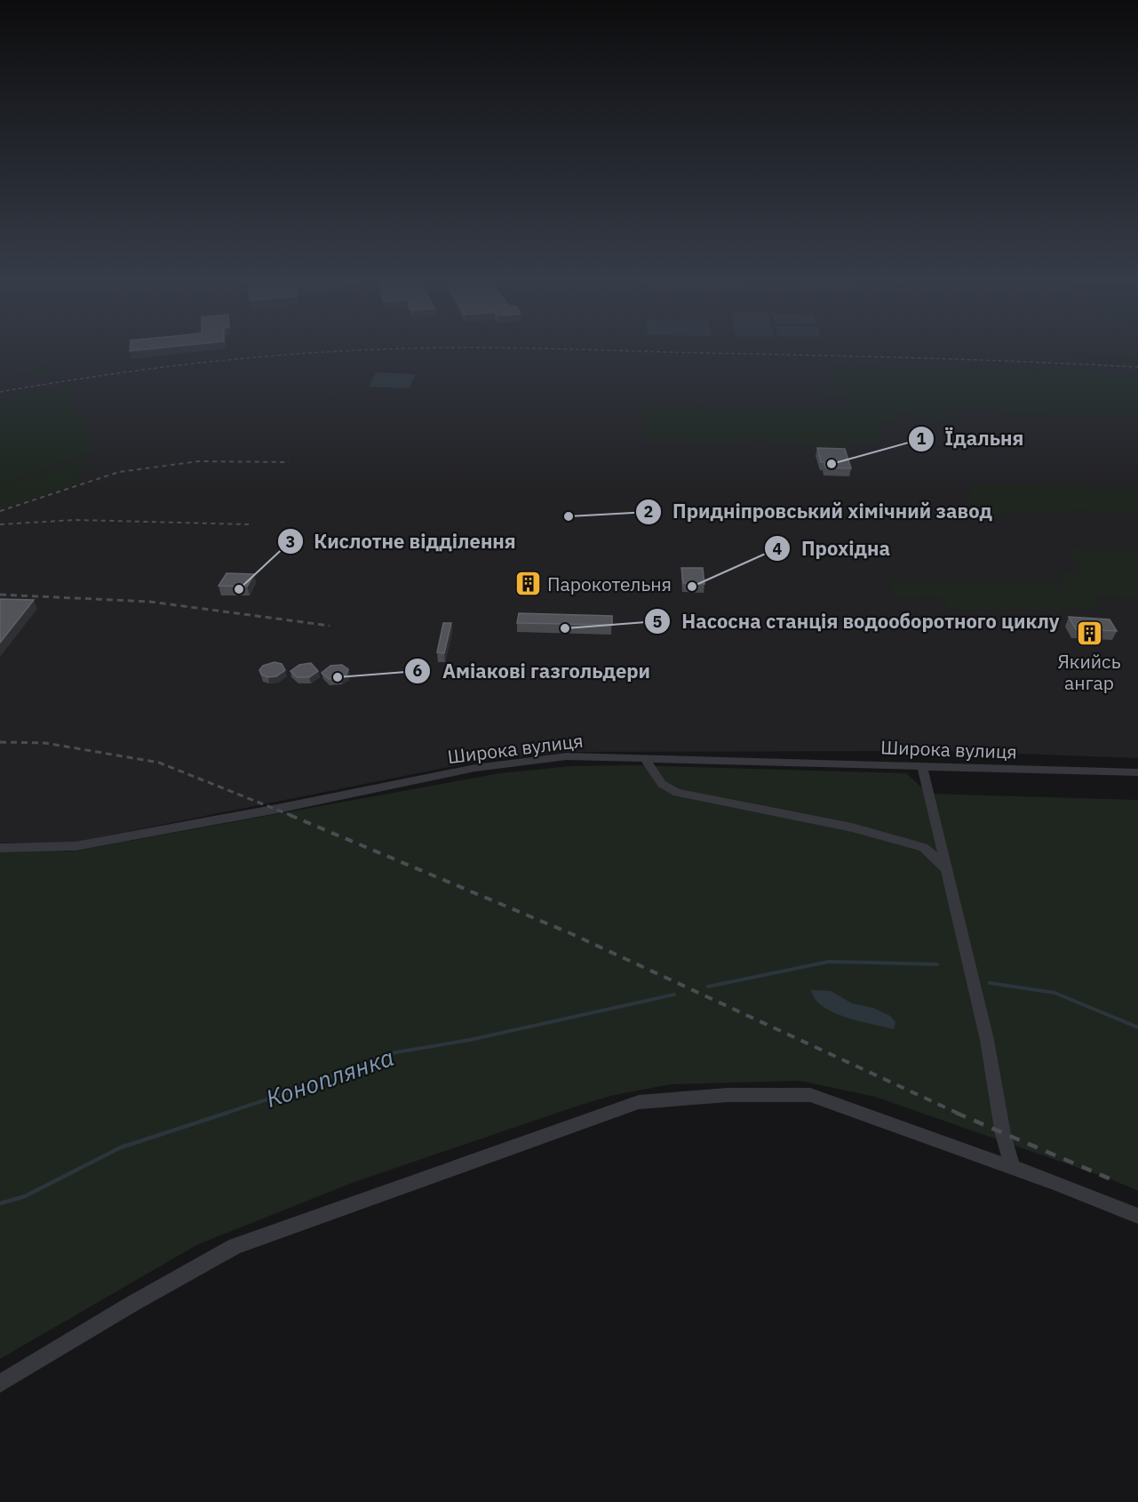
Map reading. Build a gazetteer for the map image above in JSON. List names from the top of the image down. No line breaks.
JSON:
{"streets":{"street":["Широка вулиця"]},"water":["Коноплянка"],"places":{"other":["Їдальня","Придніпровський хімічний завод","Прохідна","Кислотне відділення","Насосна станція водооборотного циклу","Аміакові газгольдери"],"building":["Парокотельня","Якийсь ангар"]}}
